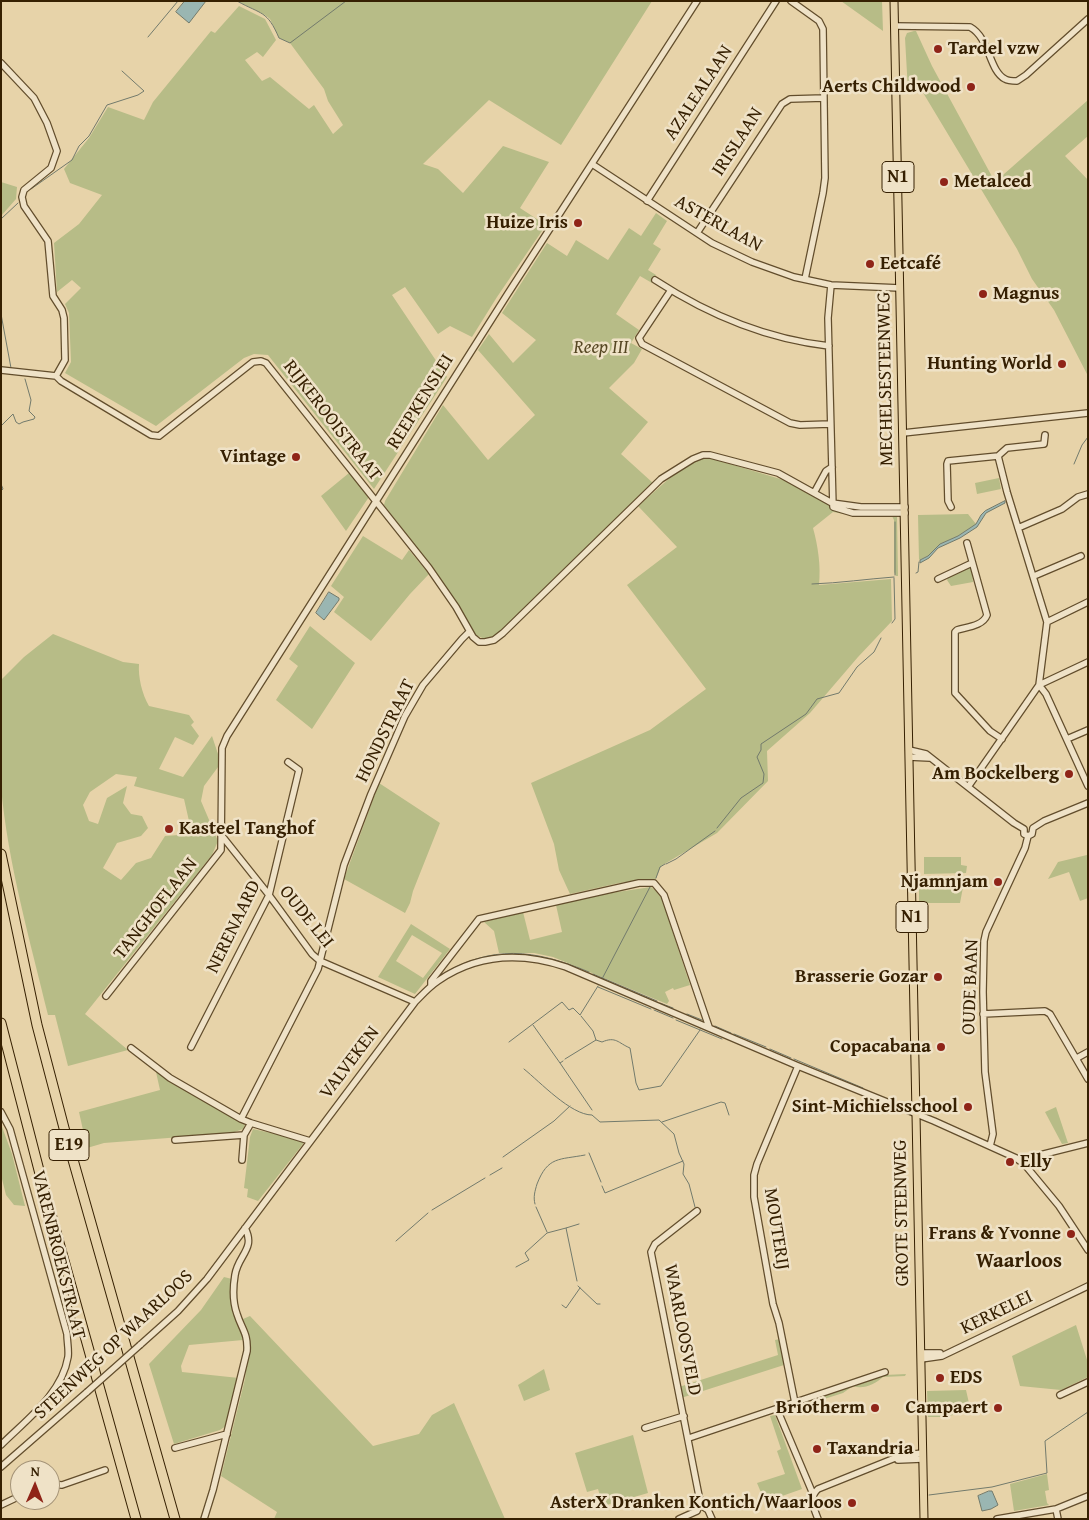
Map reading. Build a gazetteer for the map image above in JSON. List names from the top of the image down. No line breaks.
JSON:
{"streets":{"highway":["E19"],"main road":["N1","MECHELSESTEENWEG","GROTE STEENWEG"],"street":["AZALEALAAN","IRISLAAN","ASTERLAAN","REEPKENSLEI","RIJKEROOISTRAAT","HONDSTRAAT","TANGHOFLAAN","OUDE LEI","NERENAARD","OUDE BAAN","VALVEKEN","MOUTERIJ","VARENBROEKSTRAAT","KERKELEI","WAARLOOSVELD","STEENWEG OP WAARLOOS"]},"crossings":[["AZALEALAAN","ASTERLAAN"],["IRISLAAN","ASTERLAAN"],["ASTERLAAN","MECHELSESTEENWEG"],["ASTERLAAN","REEPKENSLEI"],["MECHELSESTEENWEG","GROTE STEENWEG"],["REEPKENSLEI","RIJKEROOISTRAAT"],["REEPKENSLEI","TANGHOFLAAN"],["REEPKENSLEI","OUDE LEI"],["RIJKEROOISTRAAT","HONDSTRAAT"],["HONDSTRAAT","OUDE LEI"],["TANGHOFLAAN","OUDE LEI"],["OUDE LEI","NERENAARD"],["OUDE LEI","VALVEKEN"],["VALVEKEN","STEENWEG OP WAARLOOS"],["GROTE STEENWEG","KERKELEI"]],"districts":["Waarloos"],"parks":["Reep III"],"places":["Tardel vzw","Aerts Childwood","Metalced","Huize Iris","Eetcafé","Magnus","Hunting World","Vintage","Am Bockelberg","Kasteel Tanghof","Njamnjam","Brasserie Gozar","Copacabana","Sint-Michielsschool","Elly","Frans & Yvonne","EDS","Briotherm","Campaert","Taxandria","AsterX Dranken Kontich/Waarloos"],"north":"top"}
